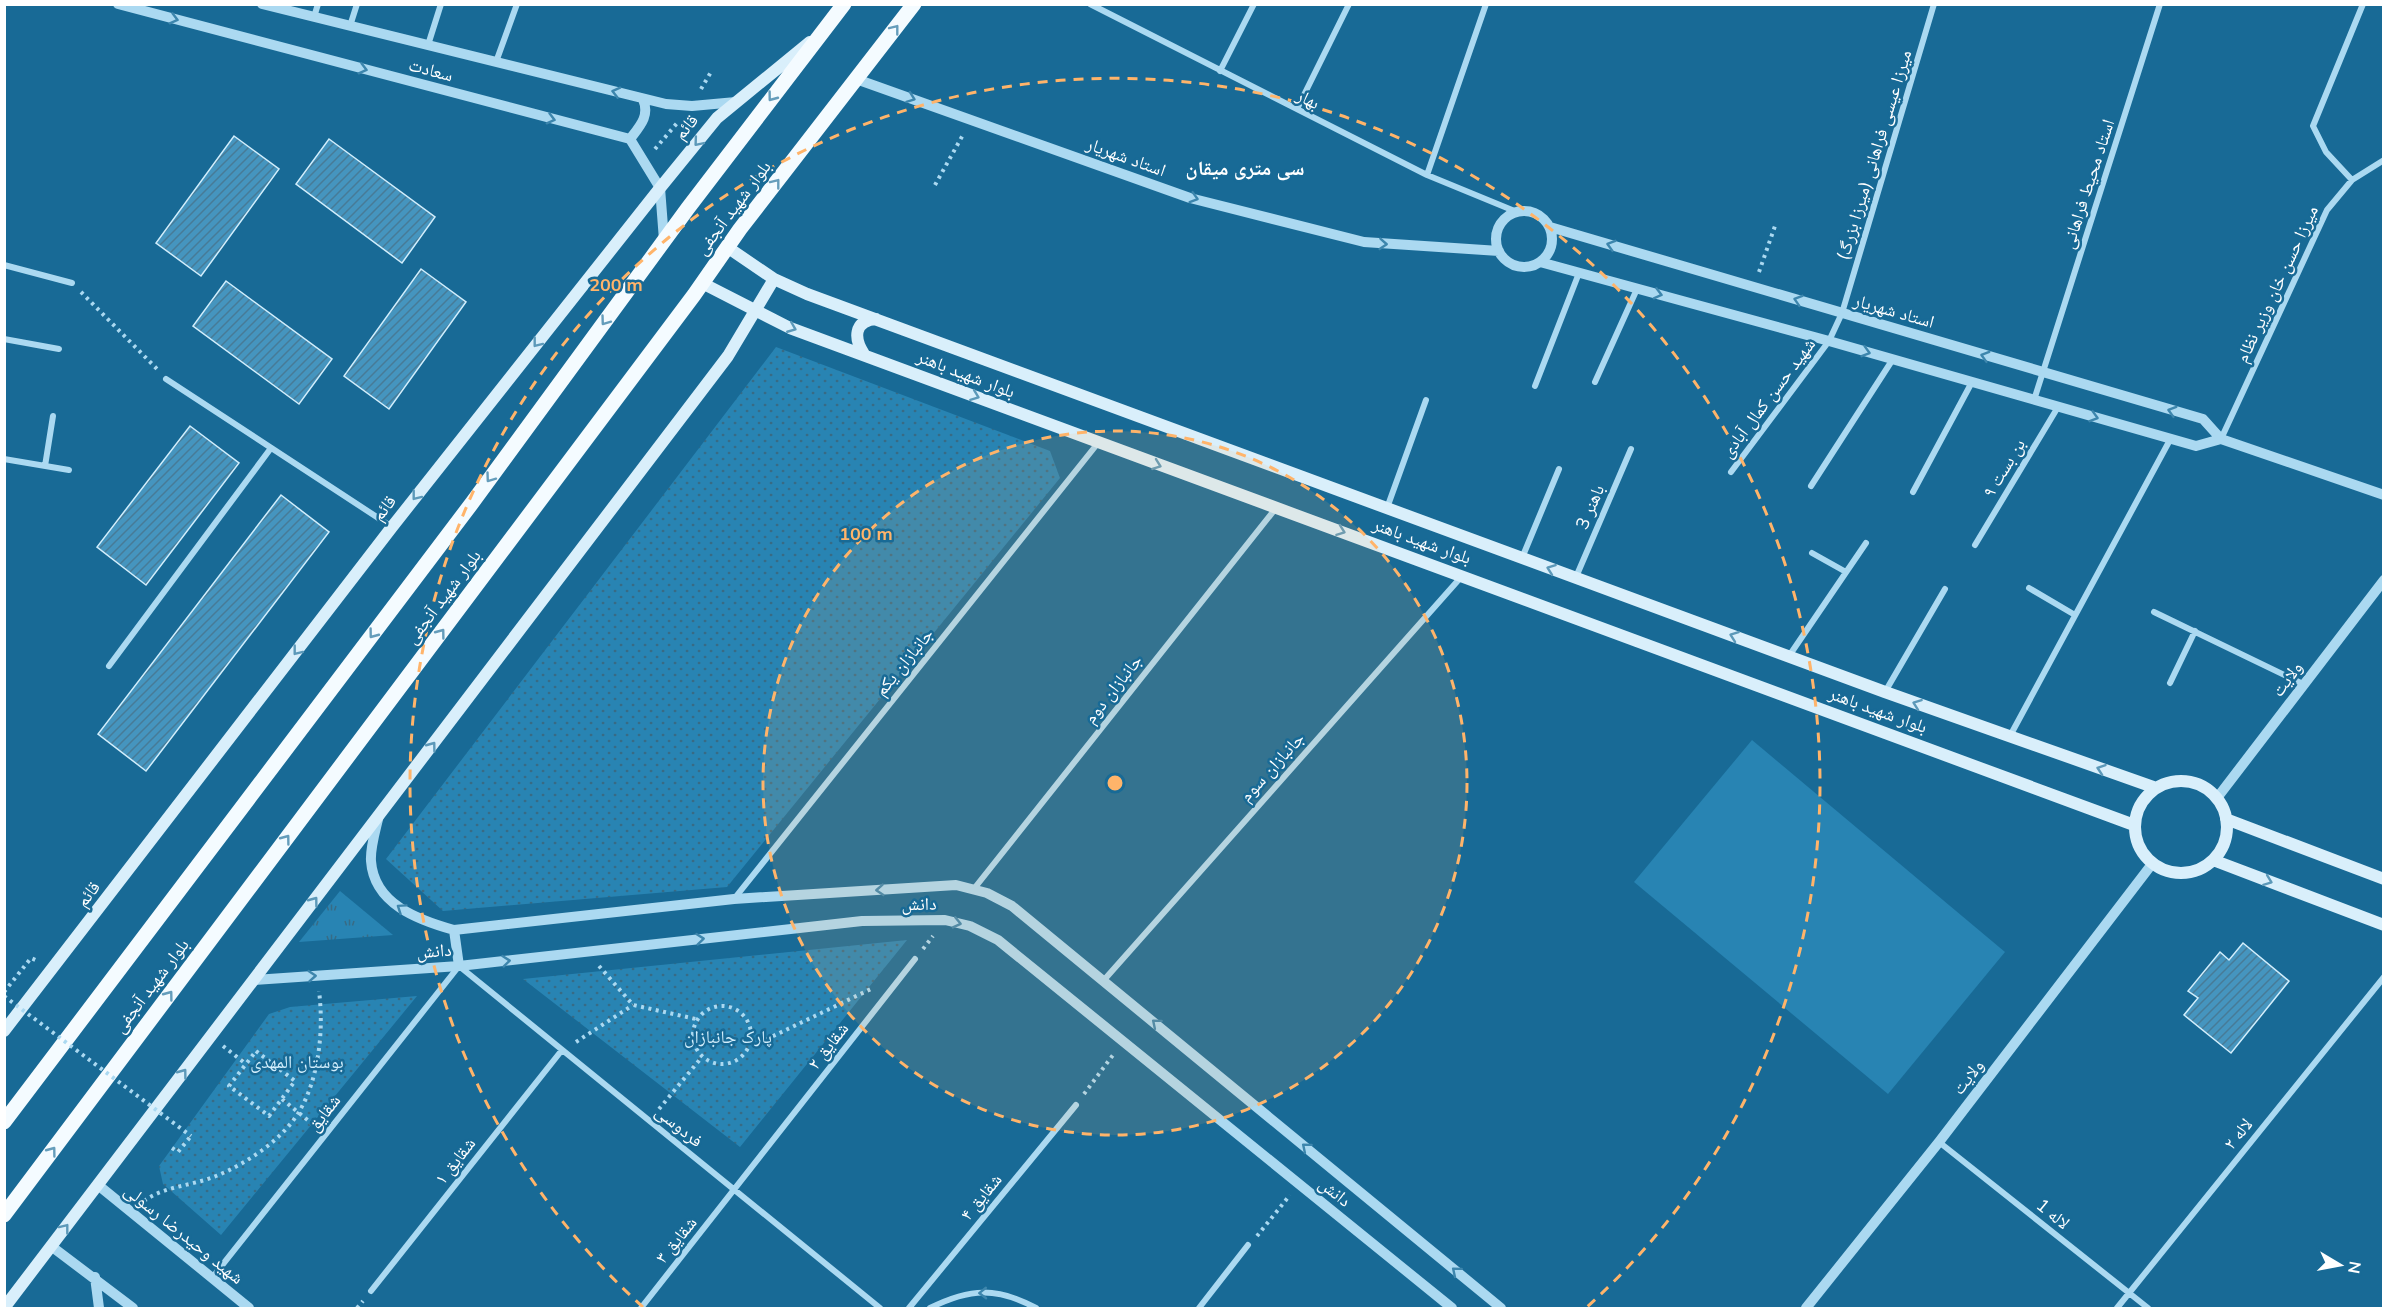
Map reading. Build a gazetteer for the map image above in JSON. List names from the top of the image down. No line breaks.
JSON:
{"streets":{"main road":["قائم","بلوار شهید آنجفی","بلوار شهید باهنر"],"street":["سعادت","بهار","میرزا عیسی فراهانی (میرزا بزرگ)","استاد شهریار","استاد محیط فراهانی","میرزا حسن خان وزیر نظام","شهید حسن کمال آبادی","بن بست ۹","باهنر 3","جانبازان یکم","ولایت","جانبازان دوم","جانبازان سوم","دانش","شقایق ۲","شقایق","فردوسی","لاله ۲","شقایق ۱","شقایق ۴","لاله 1","شهید وحیدرضا رسولی","شقایق ۳"]},"crossings":[["سعادت","قائم"],["بهار","استاد شهریار"],["قائم","بلوار شهید آنجفی"],["میرزا عیسی فراهانی (میرزا بزرگ)","استاد شهریار"],["میرزا عیسی فراهانی (میرزا بزرگ)","شهید حسن کمال آبادی"],["استاد شهریار","استاد محیط فراهانی"],["استاد شهریار","بلوار شهید آنجفی"],["استاد شهریار","میرزا حسن خان وزیر نظام"],["بلوار شهید آنجفی","بلوار شهید باهنر"],["بلوار شهید باهنر","باهنر 3"],["بلوار شهید باهنر","جانبازان یکم"],["بلوار شهید باهنر","ولایت"],["بلوار شهید باهنر","جانبازان دوم"],["بلوار شهید باهنر","جانبازان سوم"],["جانبازان یکم","دانش"],["ولایت","لاله 1"],["جانبازان دوم","دانش"],["جانبازان سوم","دانش"],["دانش","شقایق"],["دانش","فردوسی"],["شقایق ۲","فردوسی"],["شقایق ۲","شقایق ۳"],["شقایق","فردوسی"],["شقایق","شهید وحیدرضا رسولی"],["فردوسی","شقایق ۱"],["فردوسی","شقایق ۳"],["لاله ۲","لاله 1"]],"one_way":["قائم"],"districts":["سی متری میقان"],"parks":["پارک جانبازان","بوستان المهدی"],"north":"right","rings":["200 m","100 m"]}
